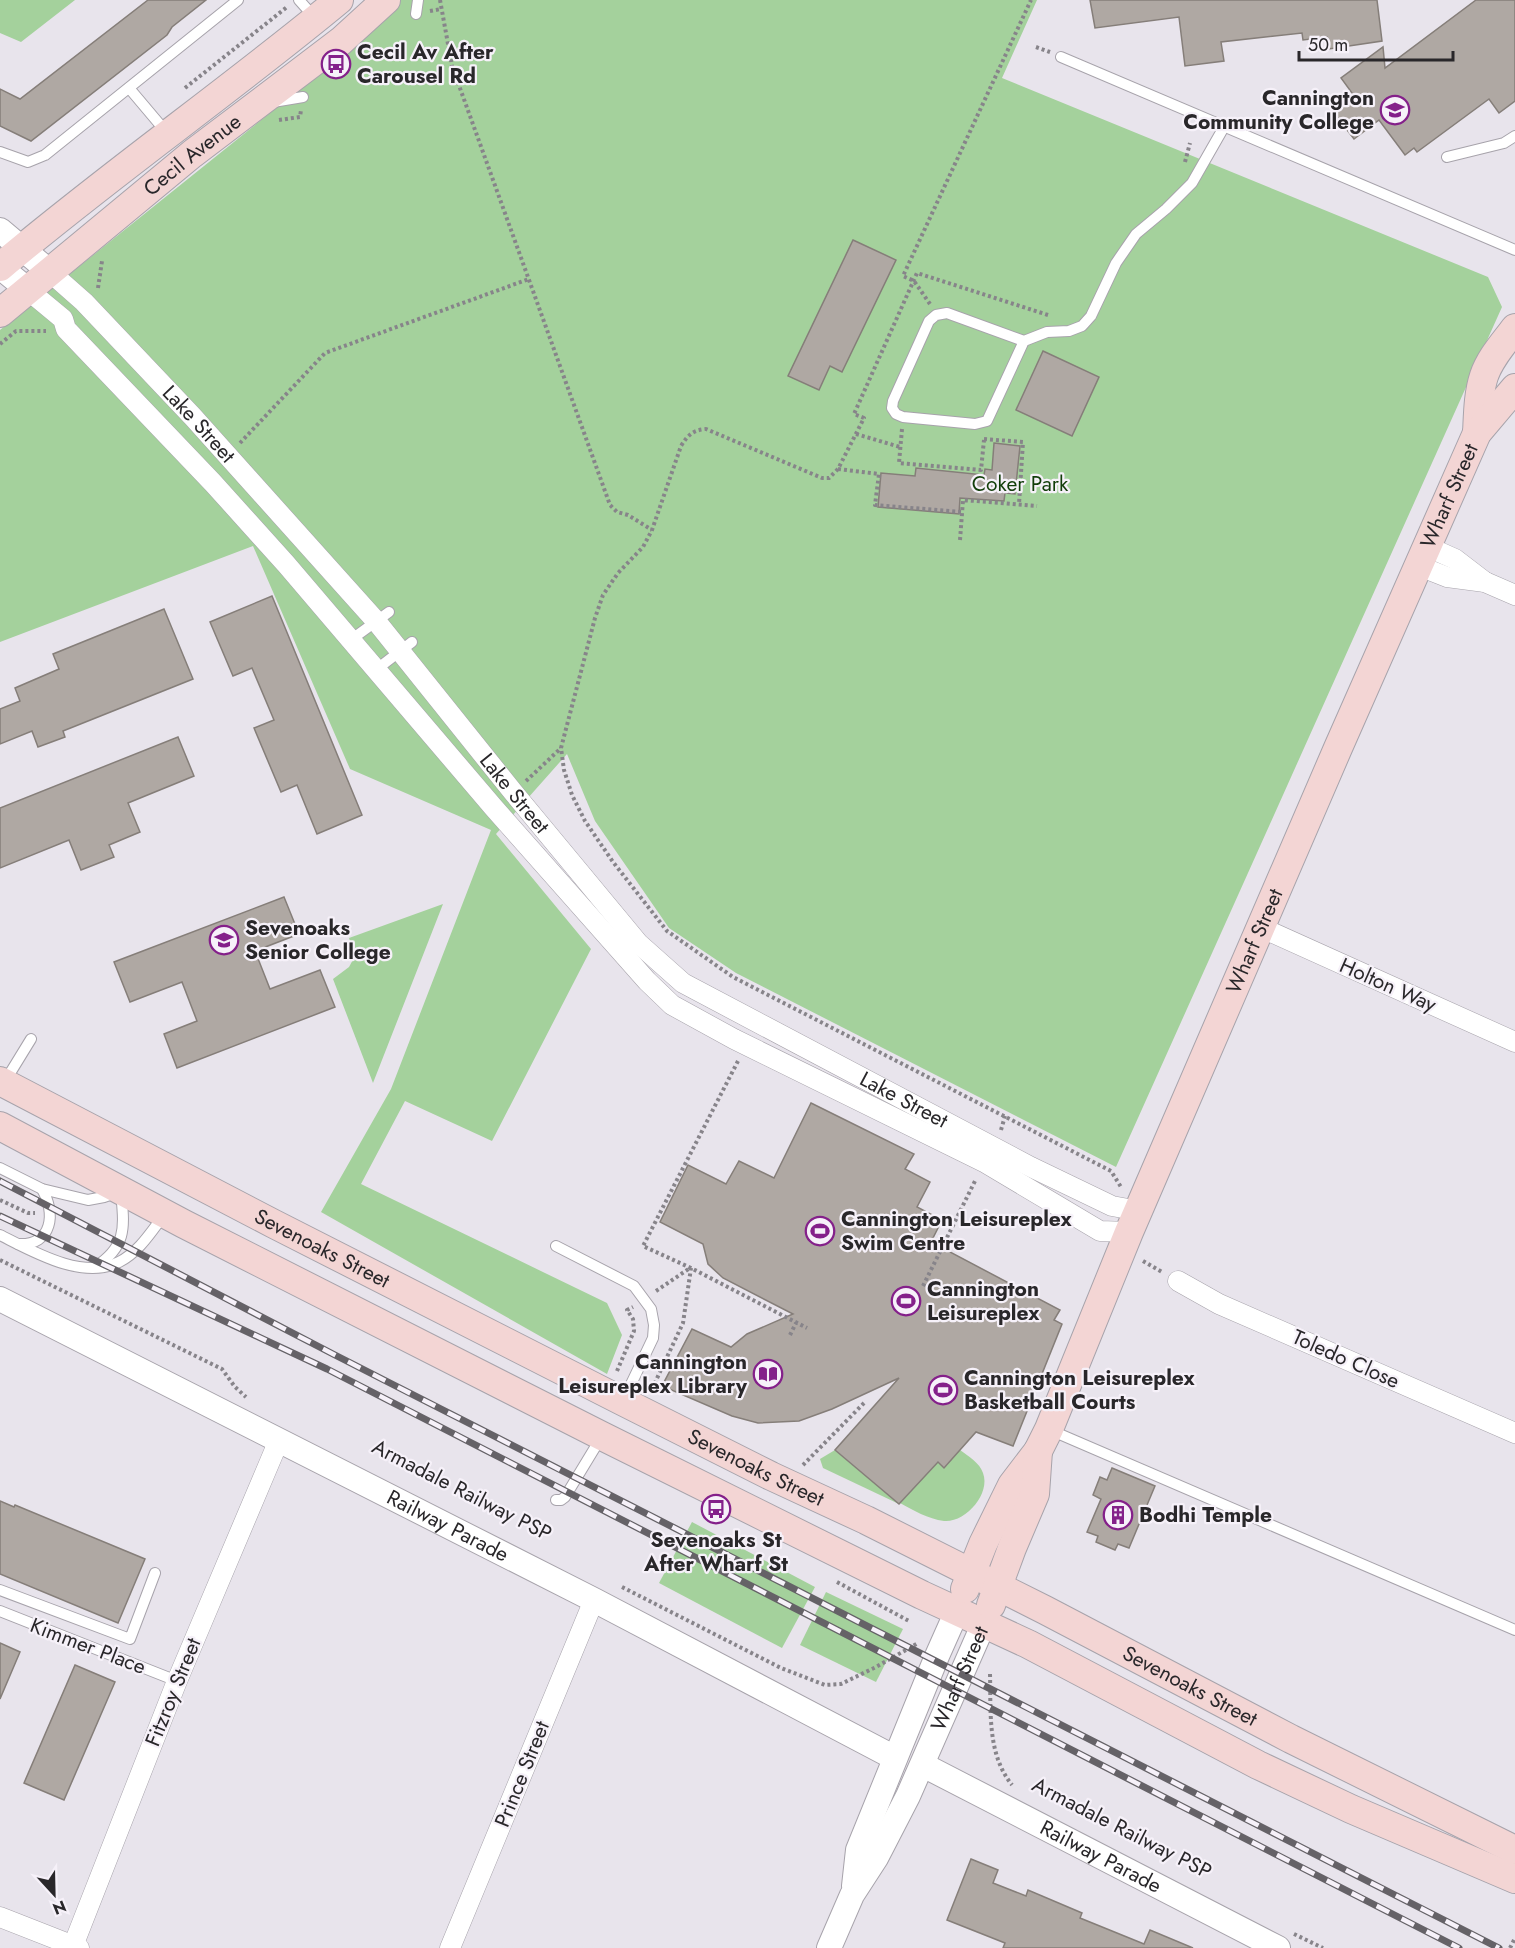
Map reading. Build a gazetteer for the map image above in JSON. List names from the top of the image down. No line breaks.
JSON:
{"streets":{"main road":["Cecil Avenue","Wharf Street","Sevenoaks Street"],"street":["Lake Street","Holton Way","Toledo Close","Railway Parade","Fitzroy Street","Prince Street"],"lane":["Kimmer Place"],"path":["Armadale Railway PSP"]},"crossings":[["Cecil Avenue","Lake Street"],["Lake Street","Wharf Street"],["Wharf Street","Holton Way"],["Wharf Street","Sevenoaks Street"],["Wharf Street","Railway Parade"],["Railway Parade","Fitzroy Street"],["Railway Parade","Prince Street"],["Kimmer Place","Fitzroy Street"]],"parks":["Coker Park"],"places":{"bus stop":["Cecil Av After Carousel Rd","Sevenoaks St After Wharf St"],"school or university":["Cannington Community College","Sevenoaks Senior College"],"sports":["Cannington Leisureplex Swim Centre","Cannington Leisureplex","Cannington Leisureplex Basketball Courts"],"library":["Cannington Leisureplex Library"],"building":["Bodhi Temple"]},"scale_bar":"50 m","north":"bottom"}
